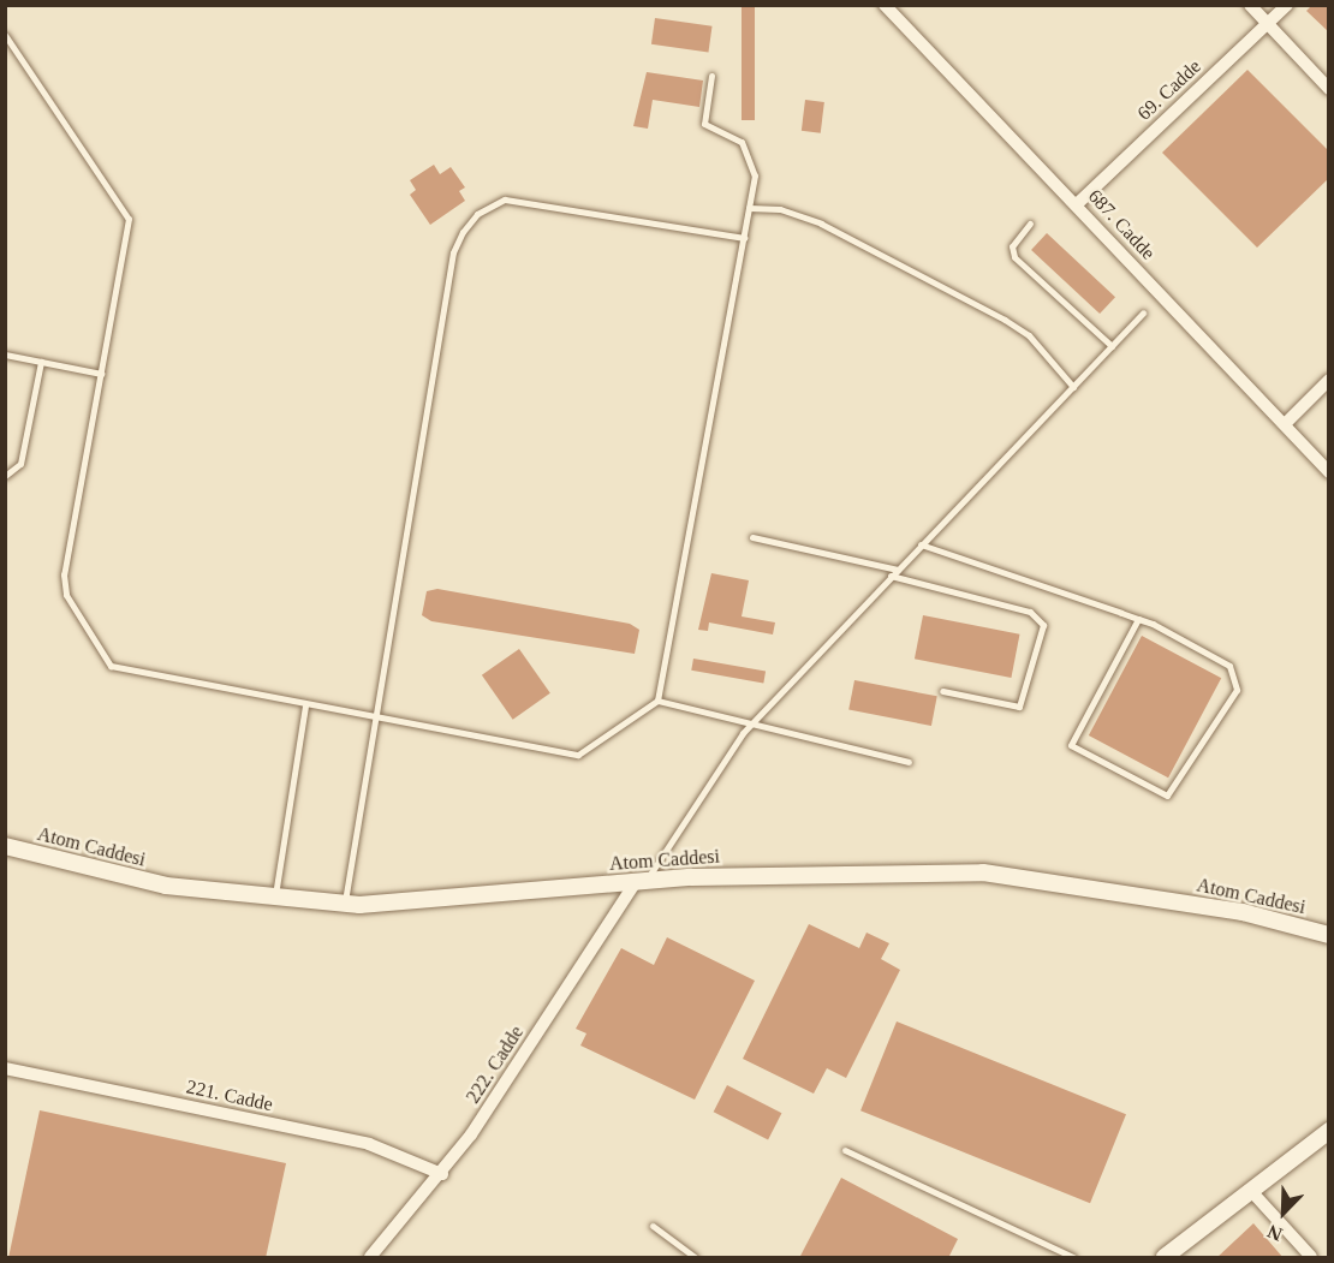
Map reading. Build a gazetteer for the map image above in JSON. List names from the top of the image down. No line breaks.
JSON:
{"streets":{"street":["69. Cadde","687. Cadde","Atom Caddesi","222. Cadde","221. Cadde"]},"crossings":[["69. Cadde","687. Cadde"],["Atom Caddesi","222. Cadde"],["222. Cadde","221. Cadde"]],"north":"bottom left"}
